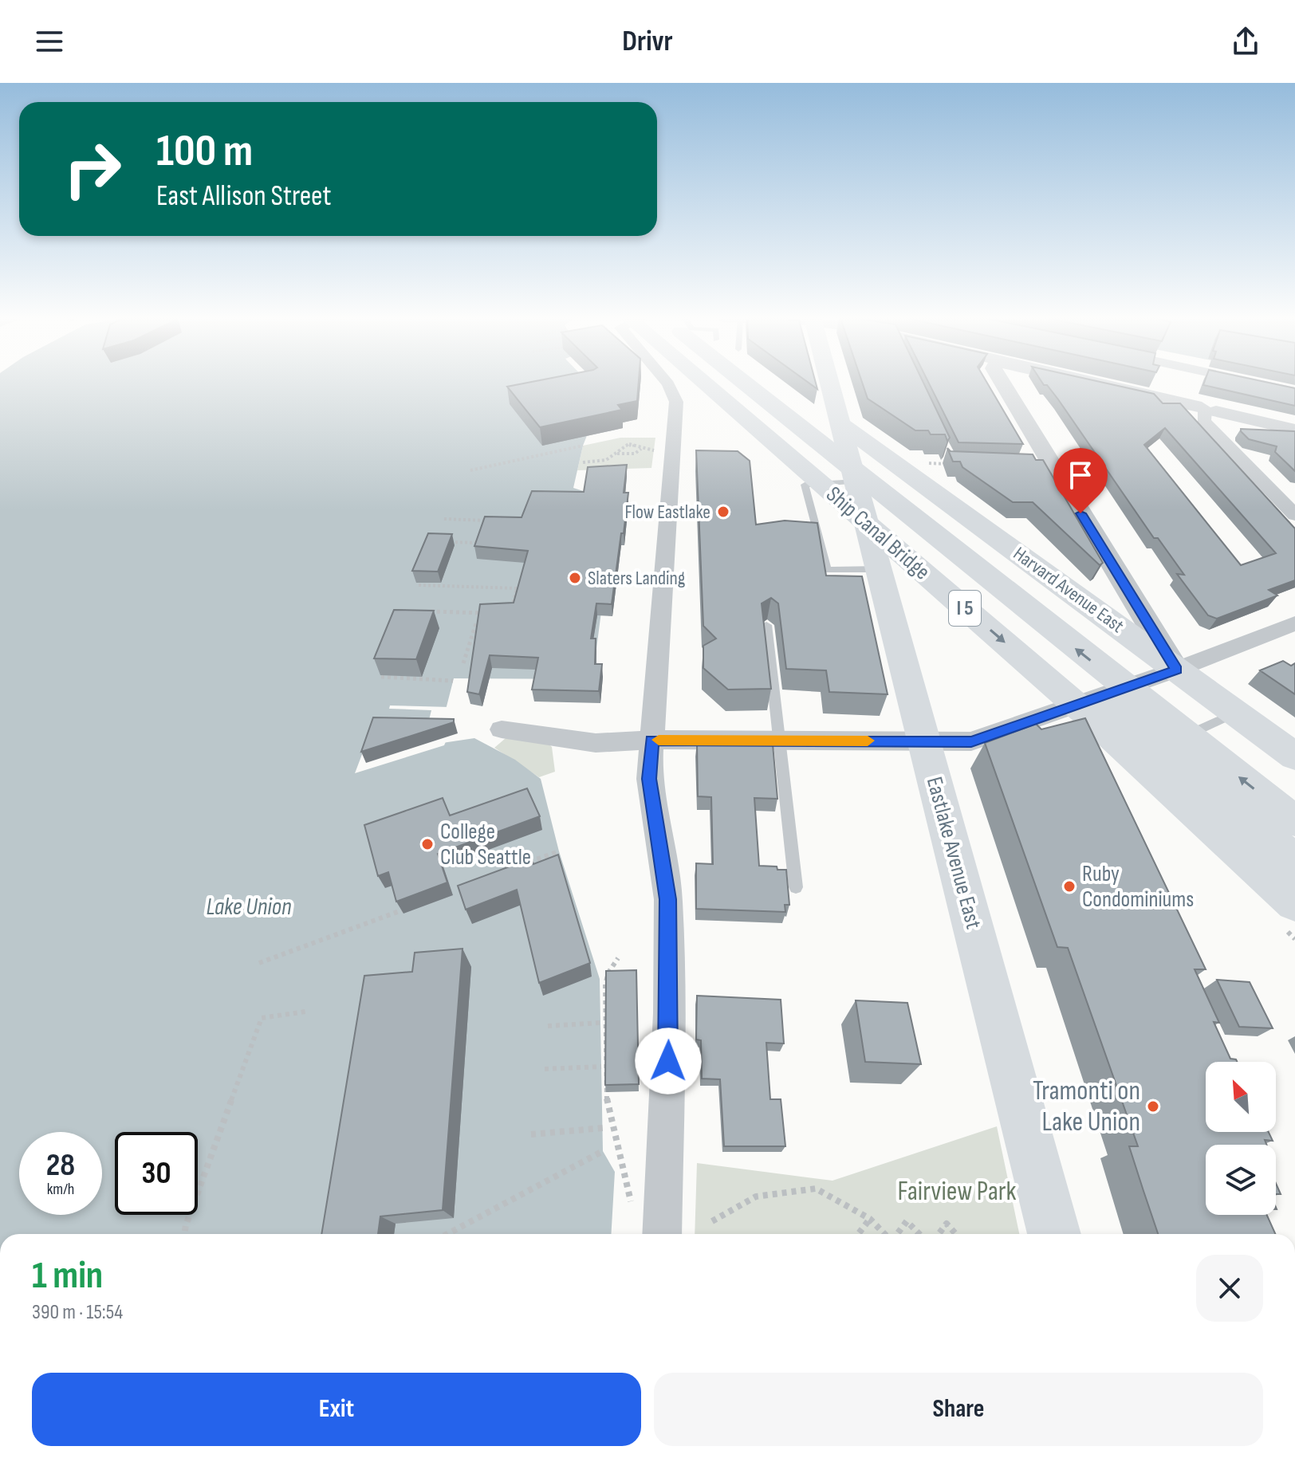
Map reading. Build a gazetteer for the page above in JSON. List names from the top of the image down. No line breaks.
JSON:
{"streets":{"main road":["Ship Canal Bridge","Harvard Avenue East","I 5","Eastlake Avenue East"]},"crossings":[["Harvard Avenue East","Eastlake Avenue East"]],"water":["Lake Union"],"parks":["Fairview Park"],"places":["Flow Eastlake","Slaters Landing","College Club Seattle","Ruby Condominiums","Tramonti on Lake Union"],"north":"top left","page":{"header":"Drivr","turn":["100 m","East Allison Street"],"speed":"28 km/h","limit":"30","heading":["1 min","390 m · 15:54"],"buttons":["Exit","Share"]}}
